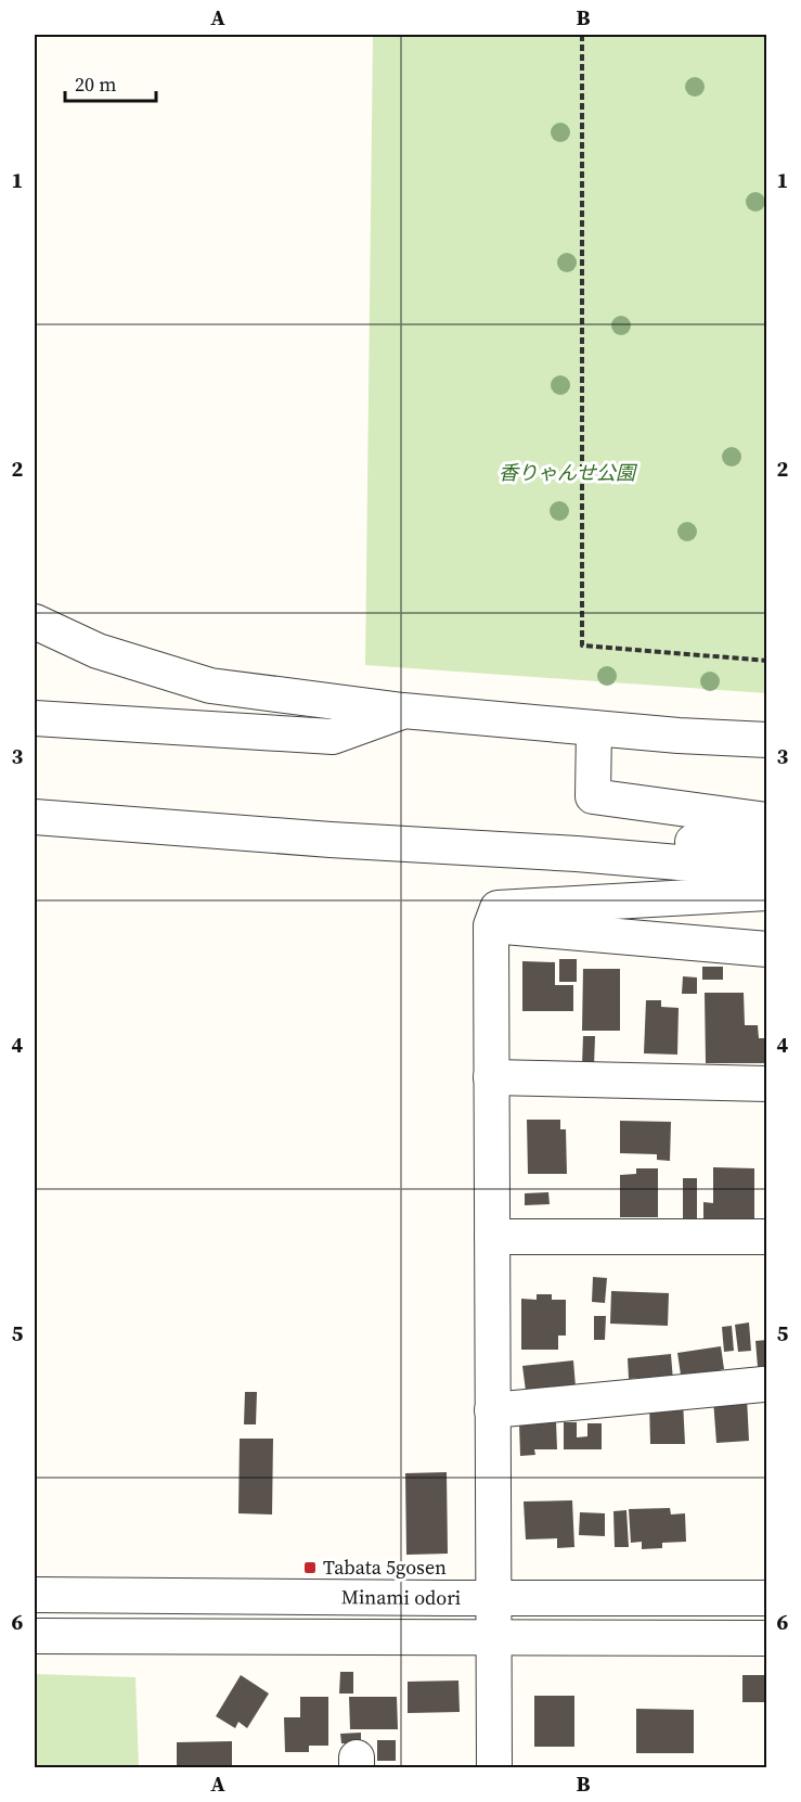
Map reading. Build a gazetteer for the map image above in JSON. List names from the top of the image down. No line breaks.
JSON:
{"streets":{"street":["Minami odori"]},"parks":["香りゃんせ公園"],"places":{"transit":["Tabata 5gosen"]},"scale_bar":"20 m","grid":{"columns":["A","B"],"rows":["1","2","3","4","5","6"]}}
